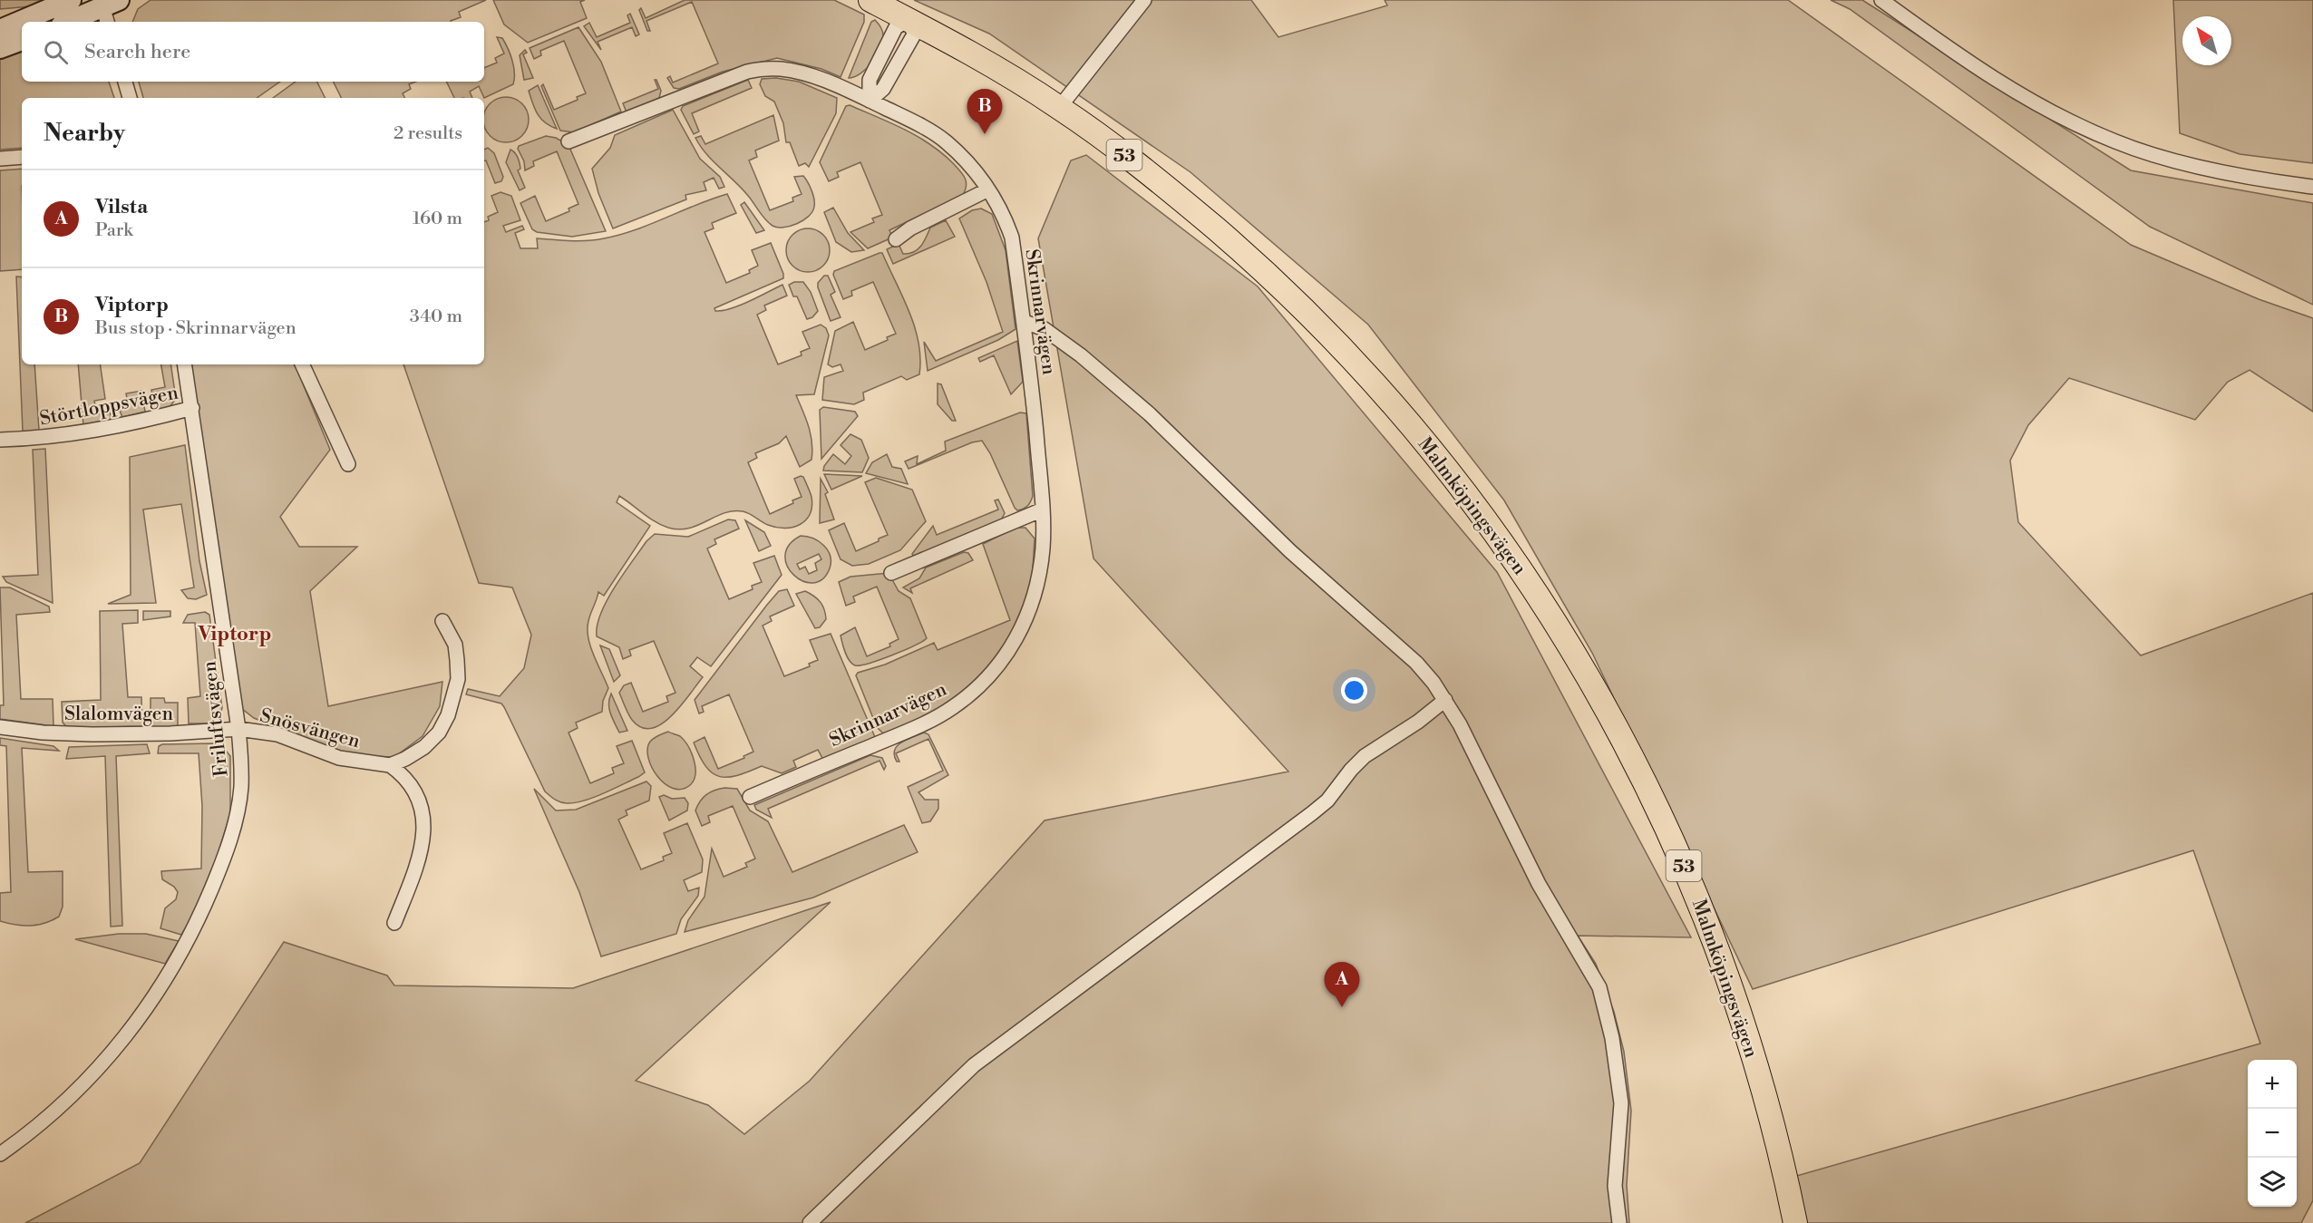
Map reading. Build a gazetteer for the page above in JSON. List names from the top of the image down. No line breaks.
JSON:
{"streets":{"main road":["53","Malmköpingsvägen"],"street":["Skrinnarvägen","Störtloppsvägen","Slalomvägen","Friluftsvägen","Snösvängen"]},"crossings":[["Störtloppsvägen","Friluftsvägen"],["Slalomvägen","Friluftsvägen"],["Slalomvägen","Snösvängen"],["Friluftsvägen","Snösvängen"]],"districts":["Viptorp"],"north":"top left","page":{"search":"Search here","pins":["B","A"],"heading":["Nearby","2 results"],"list":[{"mark":"A","name":"Vilsta","note":"Park","value":"160 m"},{"mark":"B","name":"Viptorp","note":"Bus stop · Skrinnarvägen","value":"340 m"}],"map_buttons":["+","−"]}}
